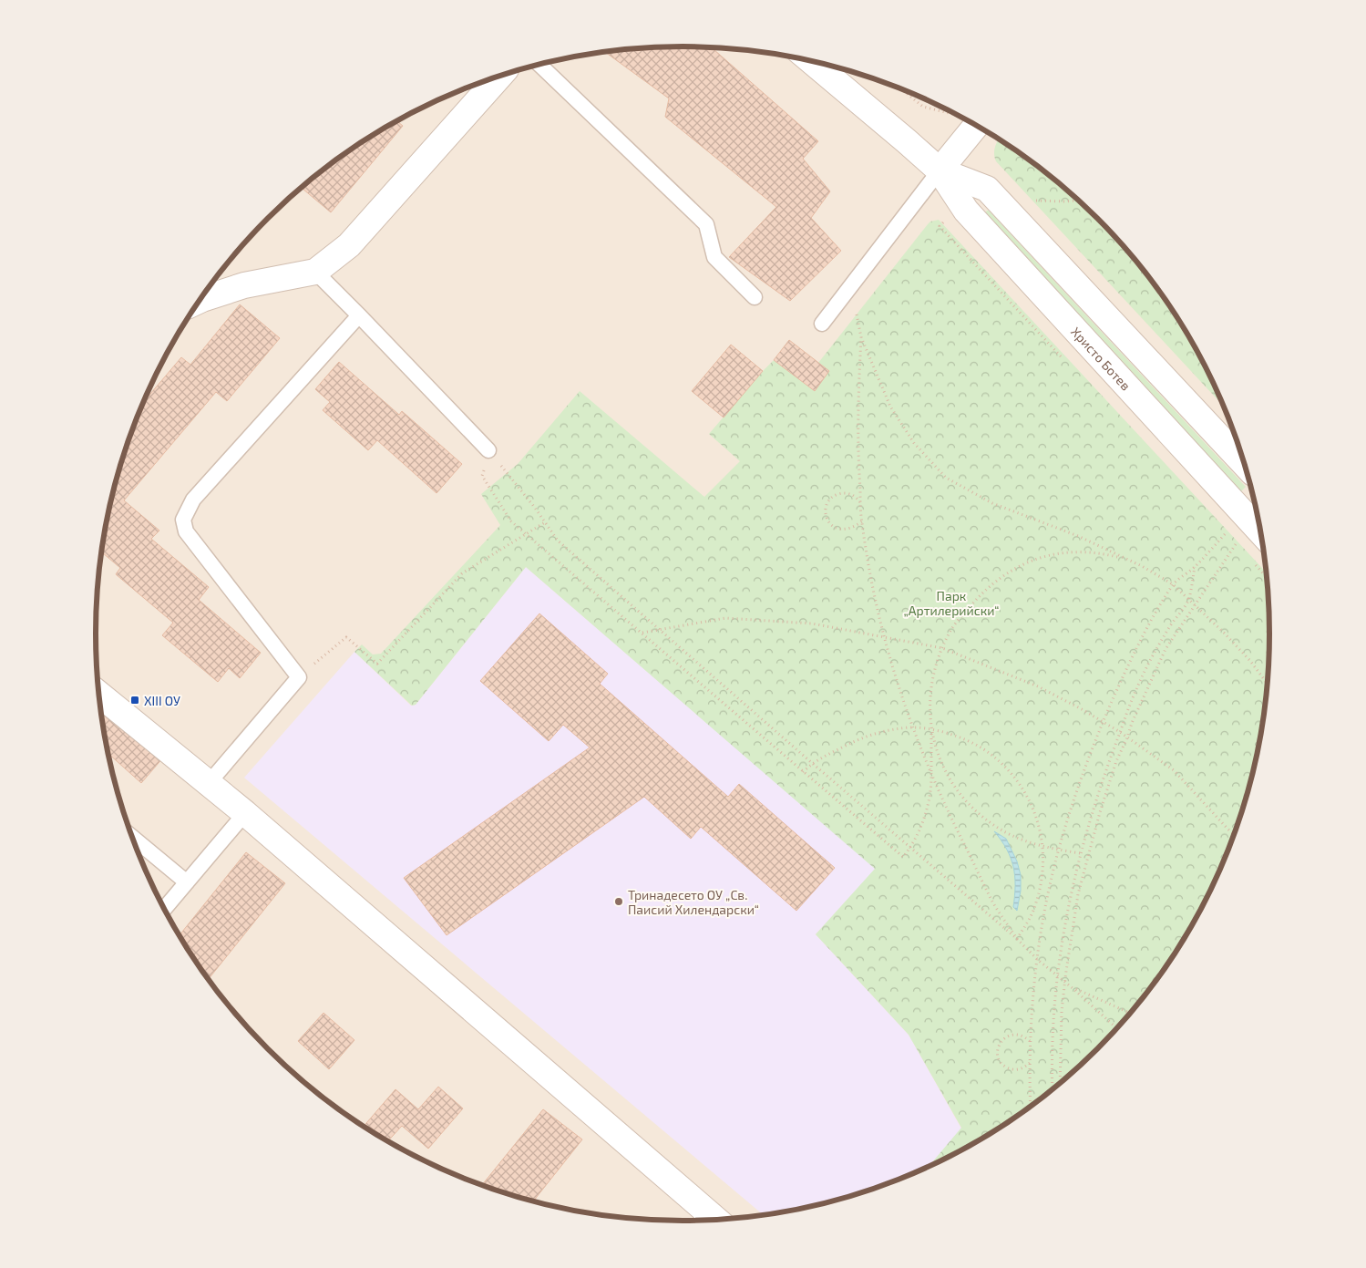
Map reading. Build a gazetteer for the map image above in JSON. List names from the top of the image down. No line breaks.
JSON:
{"streets":{"street":["Христо Ботев"]},"parks":["Парк „Артилерийски“"],"places":{"transit":["XIII ОУ"],"other":["Тринадесето ОУ „Св. Паисий Хилендарски“"]}}
